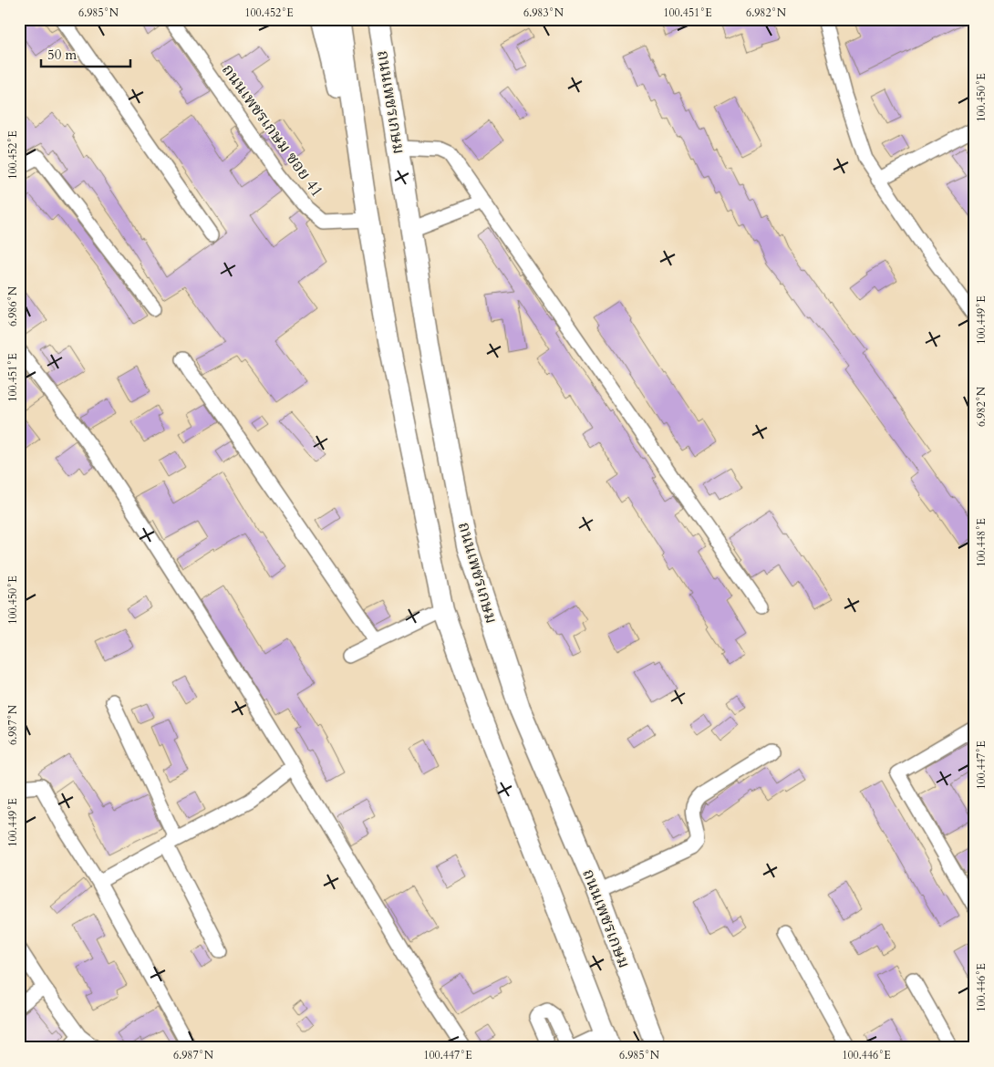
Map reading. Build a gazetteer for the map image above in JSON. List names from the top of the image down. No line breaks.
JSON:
{"streets":{"highway":["ถนนเพชรเกษม"],"street":["ถนนเพชรเกษม ซอย 41"]},"scale_bar":"50 m","coordinates":["6.985°N","100.452°E","6.983°N","100.451°E","6.982°N","100.450°E","6.986°N","100.449°E","100.448°E","6.987°N","100.447°E","100.446°E"]}
